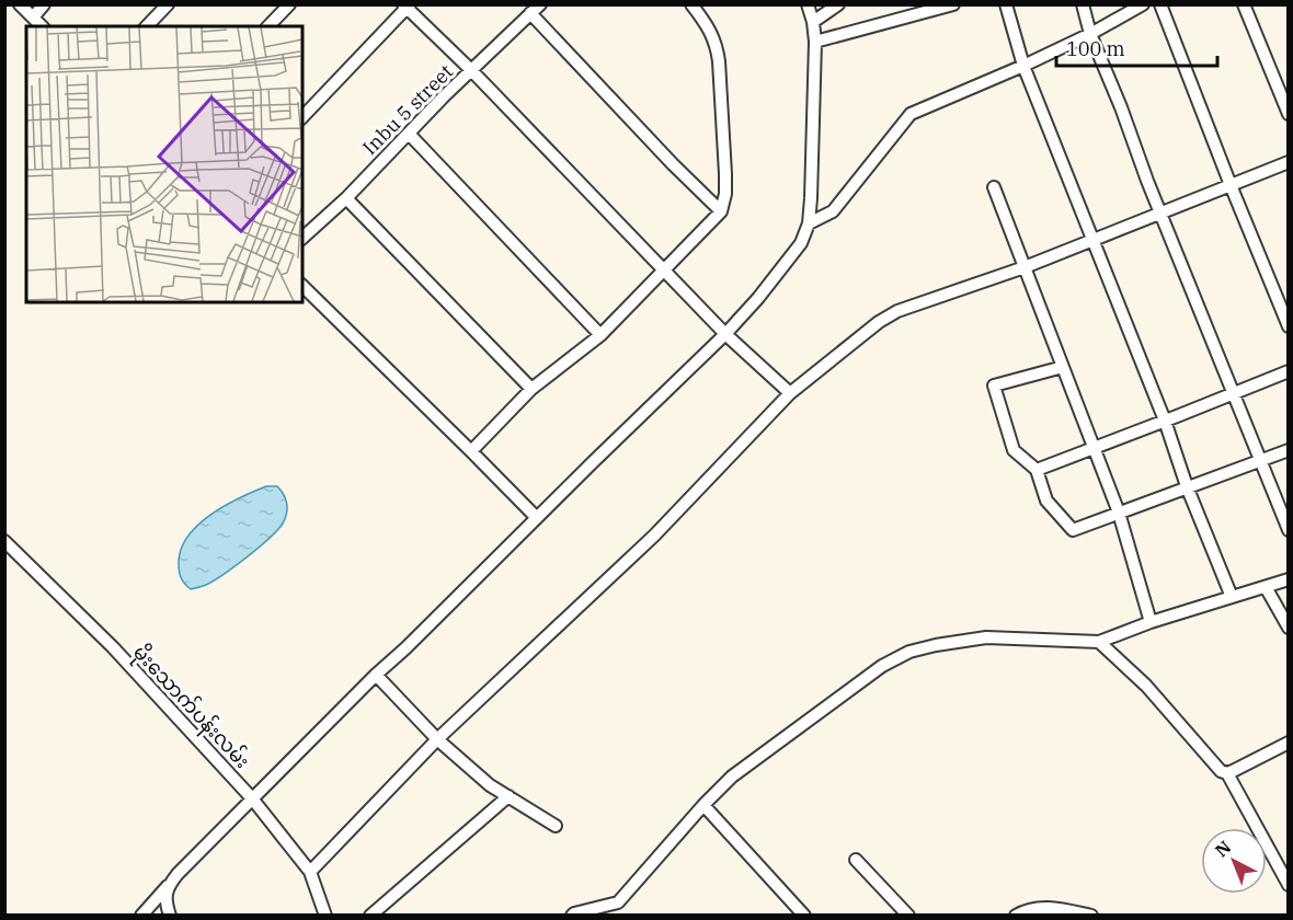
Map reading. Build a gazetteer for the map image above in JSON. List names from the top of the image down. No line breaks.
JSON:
{"streets":{"street":["Inbu 5 street","မိုးသောက်ပန်းလမ်း"]},"scale_bar":"100 m","north":"top left"}
